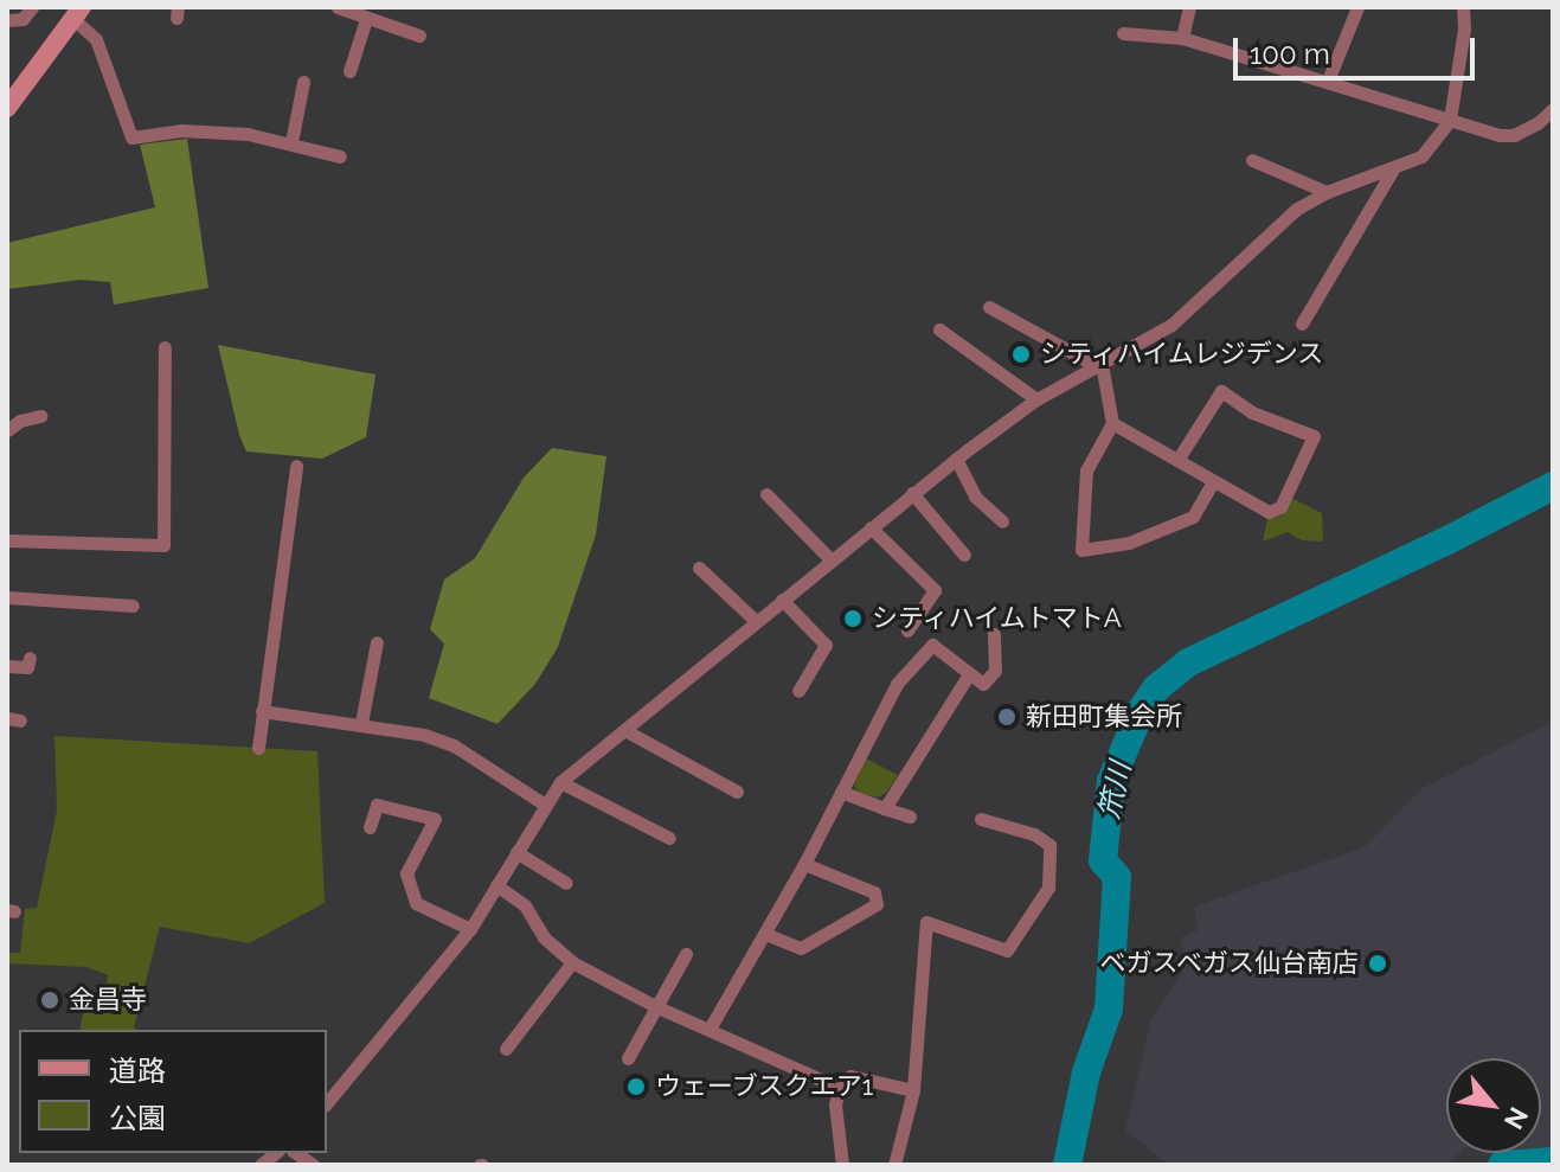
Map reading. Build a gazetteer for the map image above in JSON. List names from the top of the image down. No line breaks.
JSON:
{"water":["笊川"],"places":["シティハイムレジデンス","シティハイムトマトA","新田町集会所","ベガスベガス仙台南店","金昌寺","ウェーブスクエア1"],"legend":["道路","公園"],"scale_bar":"100 m","north":"bottom right"}
